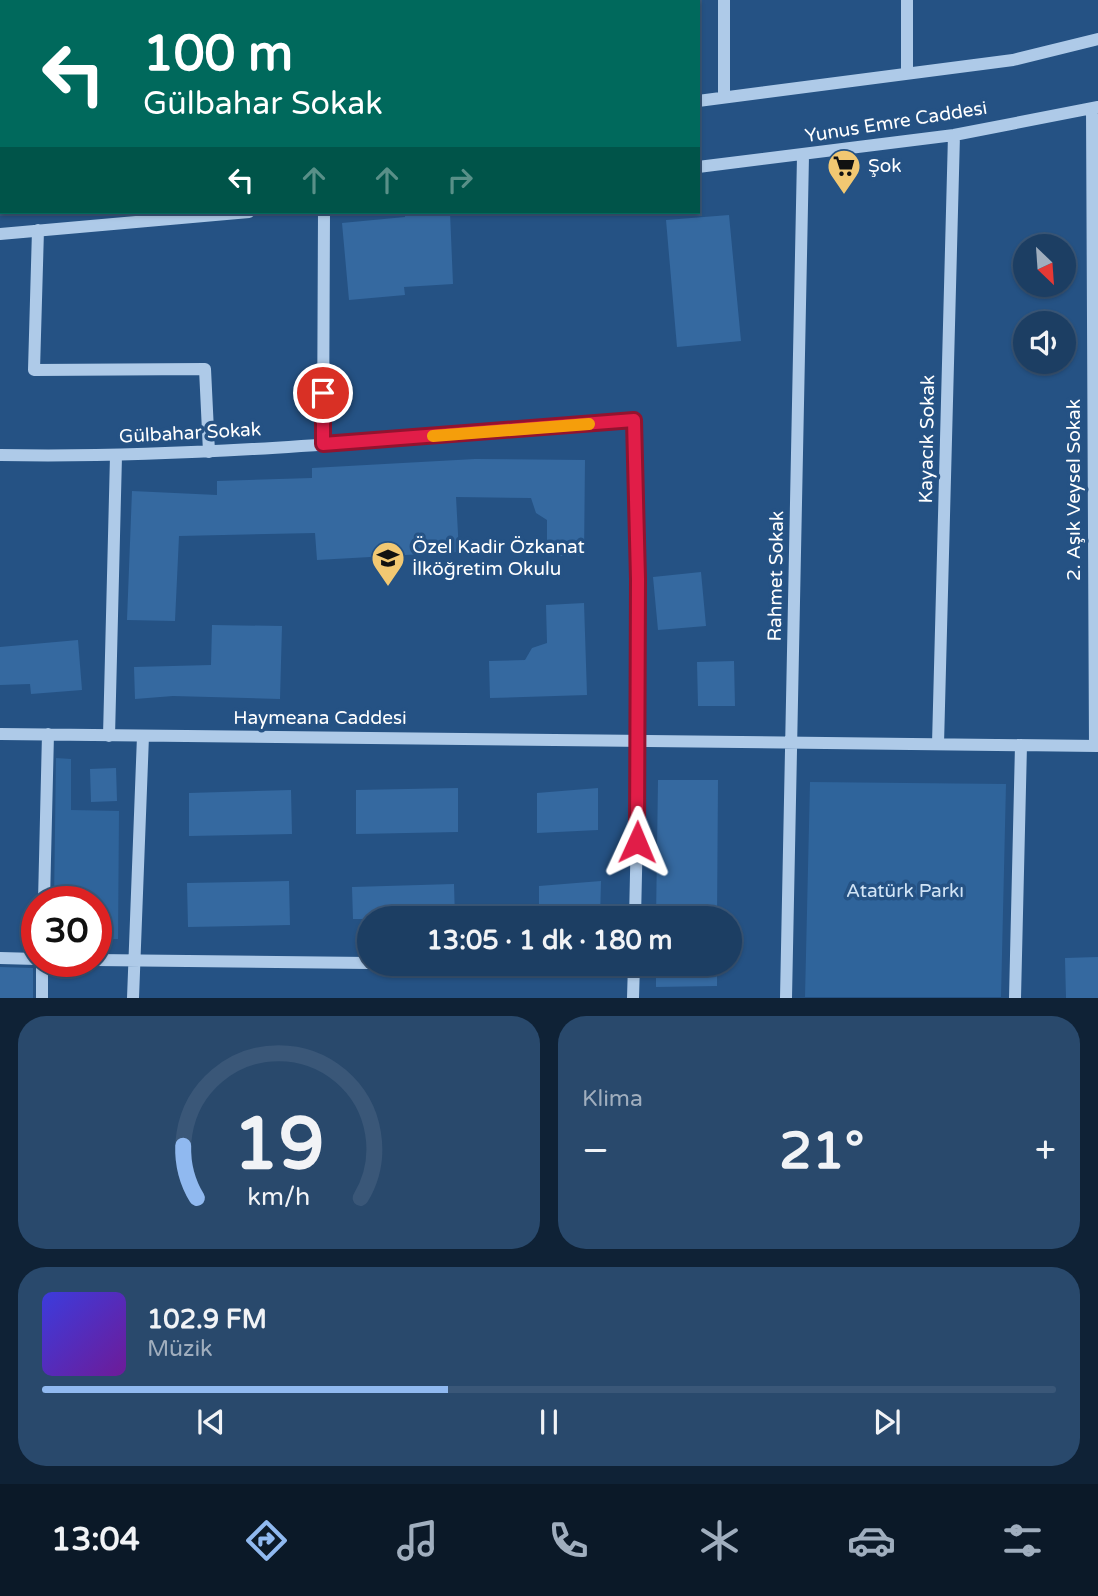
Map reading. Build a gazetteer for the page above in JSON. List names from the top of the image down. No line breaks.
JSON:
{"streets":{"street":["Yunus Emre Caddesi","Gülbahar Sokak","Kayacık Sokak","2. Aşık Veysel Sokak","Rahmet Sokak","Haymeana Caddesi"]},"crossings":[["Yunus Emre Caddesi","Kayacık Sokak"],["Yunus Emre Caddesi","2. Aşık Veysel Sokak"],["Yunus Emre Caddesi","Rahmet Sokak"],["Gülbahar Sokak","Haymeana Caddesi"],["Kayacık Sokak","Haymeana Caddesi"],["2. Aşık Veysel Sokak","Haymeana Caddesi"],["Rahmet Sokak","Haymeana Caddesi"]],"parks":["Atatürk Parkı"],"places":{"supermarket":["Şok"],"school or university":["Özel Kadir Özkanat İlköğretim Okulu"]},"north":"bottom right","page":{"turn":["100 m","Gülbahar Sokak"],"limit":"30","trip":"13:05 · 1 dk · 180 m","tile":"Klima","heat":["−","21°","+"],"song":["102.9 FM","Müzik"],"tabs":"13:04","gauge":["19","km/h"]}}
